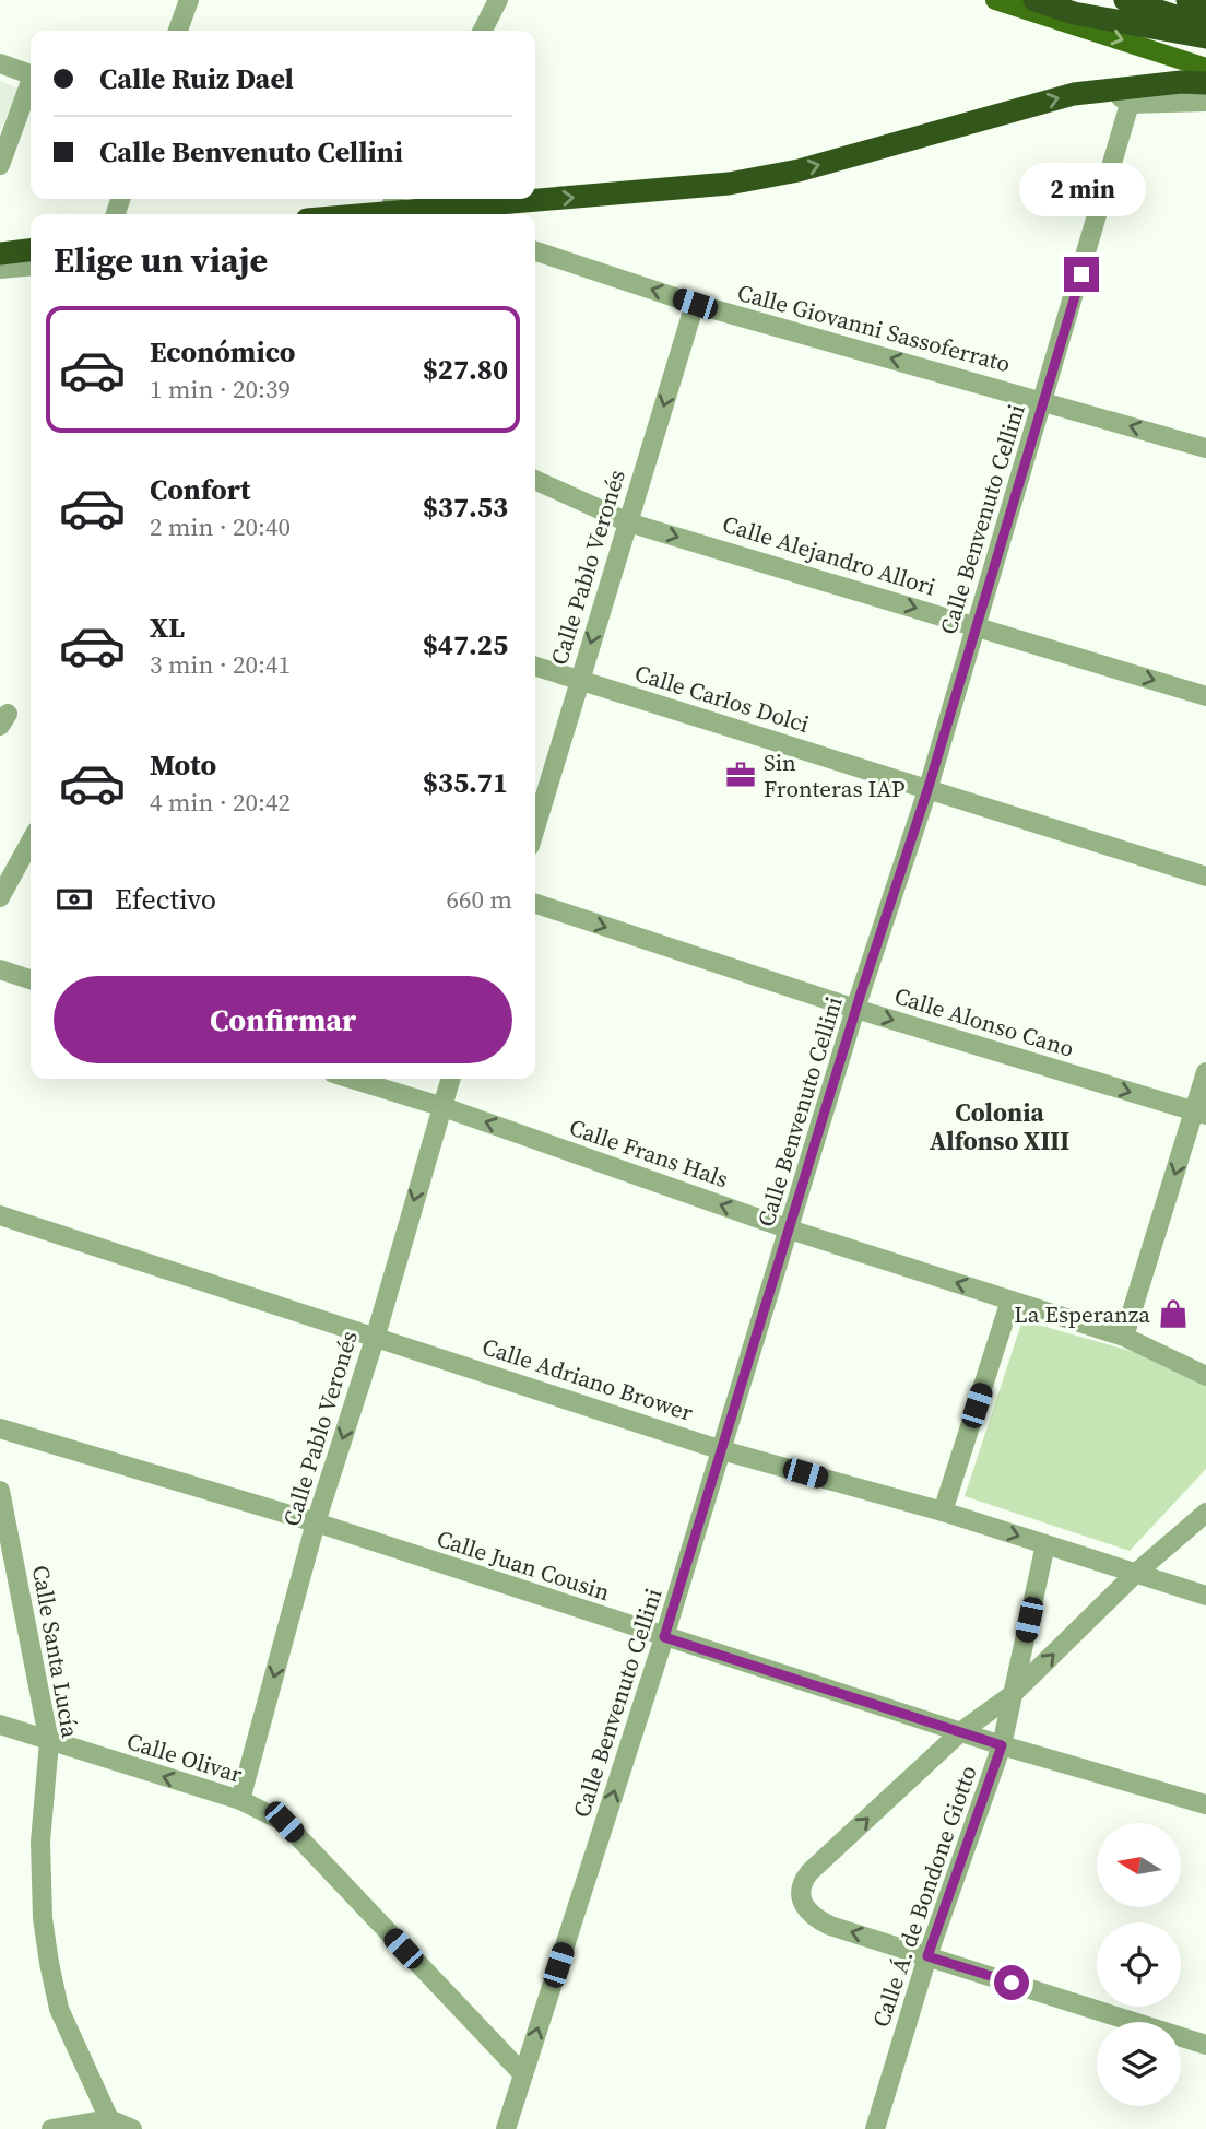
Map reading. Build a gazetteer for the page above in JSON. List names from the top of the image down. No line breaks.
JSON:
{"streets":{"street":["Calle Giovanni Sassoferrato","Calle Benvenuto Cellini","Calle Alejandro Allori","Calle Pablo Veronés","Calle Carlos Dolci","Calle Alonso Cano","Calle Frans Hals","Calle Adriano Brower","Calle Juan Cousin","Calle Santa Lucía","Calle Olivar","Calle Á. de Bondone Giotto"]},"crossings":[["Calle Giovanni Sassoferrato","Calle Benvenuto Cellini"],["Calle Giovanni Sassoferrato","Calle Pablo Veronés"],["Calle Benvenuto Cellini","Calle Alejandro Allori"],["Calle Benvenuto Cellini","Calle Carlos Dolci"],["Calle Benvenuto Cellini","Calle Alonso Cano"],["Calle Benvenuto Cellini","Calle Frans Hals"],["Calle Benvenuto Cellini","Calle Adriano Brower"],["Calle Benvenuto Cellini","Calle Juan Cousin"],["Calle Benvenuto Cellini","Calle Olivar"],["Calle Alejandro Allori","Calle Pablo Veronés"],["Calle Pablo Veronés","Calle Carlos Dolci"],["Calle Pablo Veronés","Calle Frans Hals"],["Calle Pablo Veronés","Calle Adriano Brower"],["Calle Pablo Veronés","Calle Juan Cousin"],["Calle Pablo Veronés","Calle Olivar"],["Calle Adriano Brower","Calle Á. de Bondone Giotto"],["Calle Juan Cousin","Calle Á. de Bondone Giotto"],["Calle Santa Lucía","Calle Olivar"]],"one_way":["Calle Giovanni Sassoferrato","Calle Alejandro Allori","Calle Pablo Veronés","Calle Alonso Cano","Calle Frans Hals"],"districts":["Colonia Alfonso XIII"],"places":{"office":["Sin Fronteras IAP"],"shop":["La Esperanza"]},"north":"left","page":{"banner":["Calle Ruiz Dael","Calle Benvenuto Cellini"],"bubble":"2 min","heading":"Elige un viaje","list":[{"name":"Económico","note":"1 min · 20:39","value":"$27.80"},{"name":"Confort","note":"2 min · 20:40","value":"$37.53"},{"name":"XL","note":"3 min · 20:41","value":"$47.25"},{"name":"Moto","note":"4 min · 20:42","value":"$35.71"}],"pay":["Efectivo","660 m"],"buttons":"Confirmar"}}
